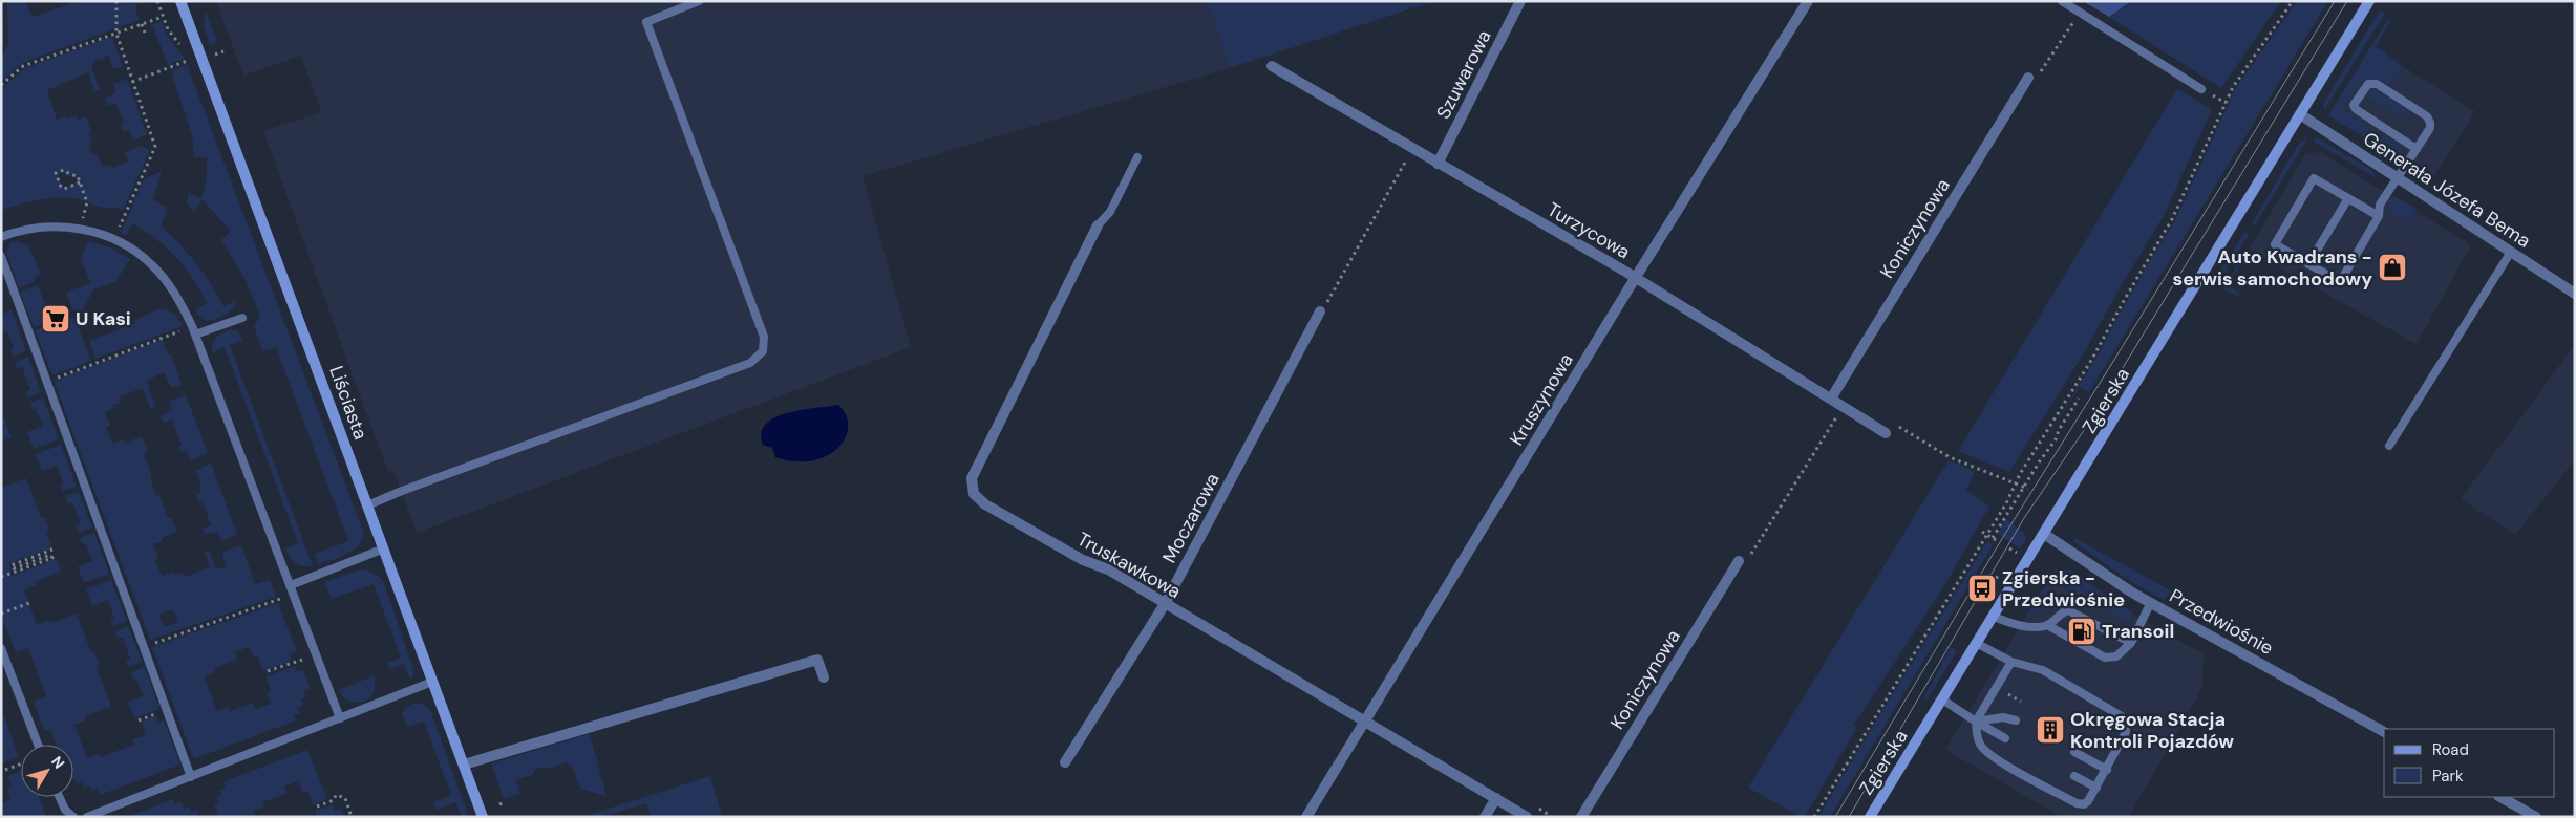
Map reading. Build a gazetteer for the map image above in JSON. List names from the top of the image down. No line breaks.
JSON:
{"streets":{"main road":["Zgierska","Liściasta"],"street":["Szuwarowa","Generała Józefa Bema","Koniczynowa","Turzycowa","Kruszynowa","Moczarowa","Truskawkowa","Przedwiośnie"]},"crossings":[["Szuwarowa","Turzycowa"],["Generała Józefa Bema","Zgierska"],["Koniczynowa","Turzycowa"],["Turzycowa","Kruszynowa"],["Kruszynowa","Truskawkowa"],["Zgierska","Przedwiośnie"],["Moczarowa","Truskawkowa"]],"places":{"shop":["Auto Kwadrans - serwis samochodowy"],"supermarket":["U Kasi"],"bus stop":["Zgierska - Przedwiośnie"],"fuel station":["Transoil"],"building":["Okręgowa Stacja Kontroli Pojazdów"]},"legend":["Road","Park"],"north":"top right"}
